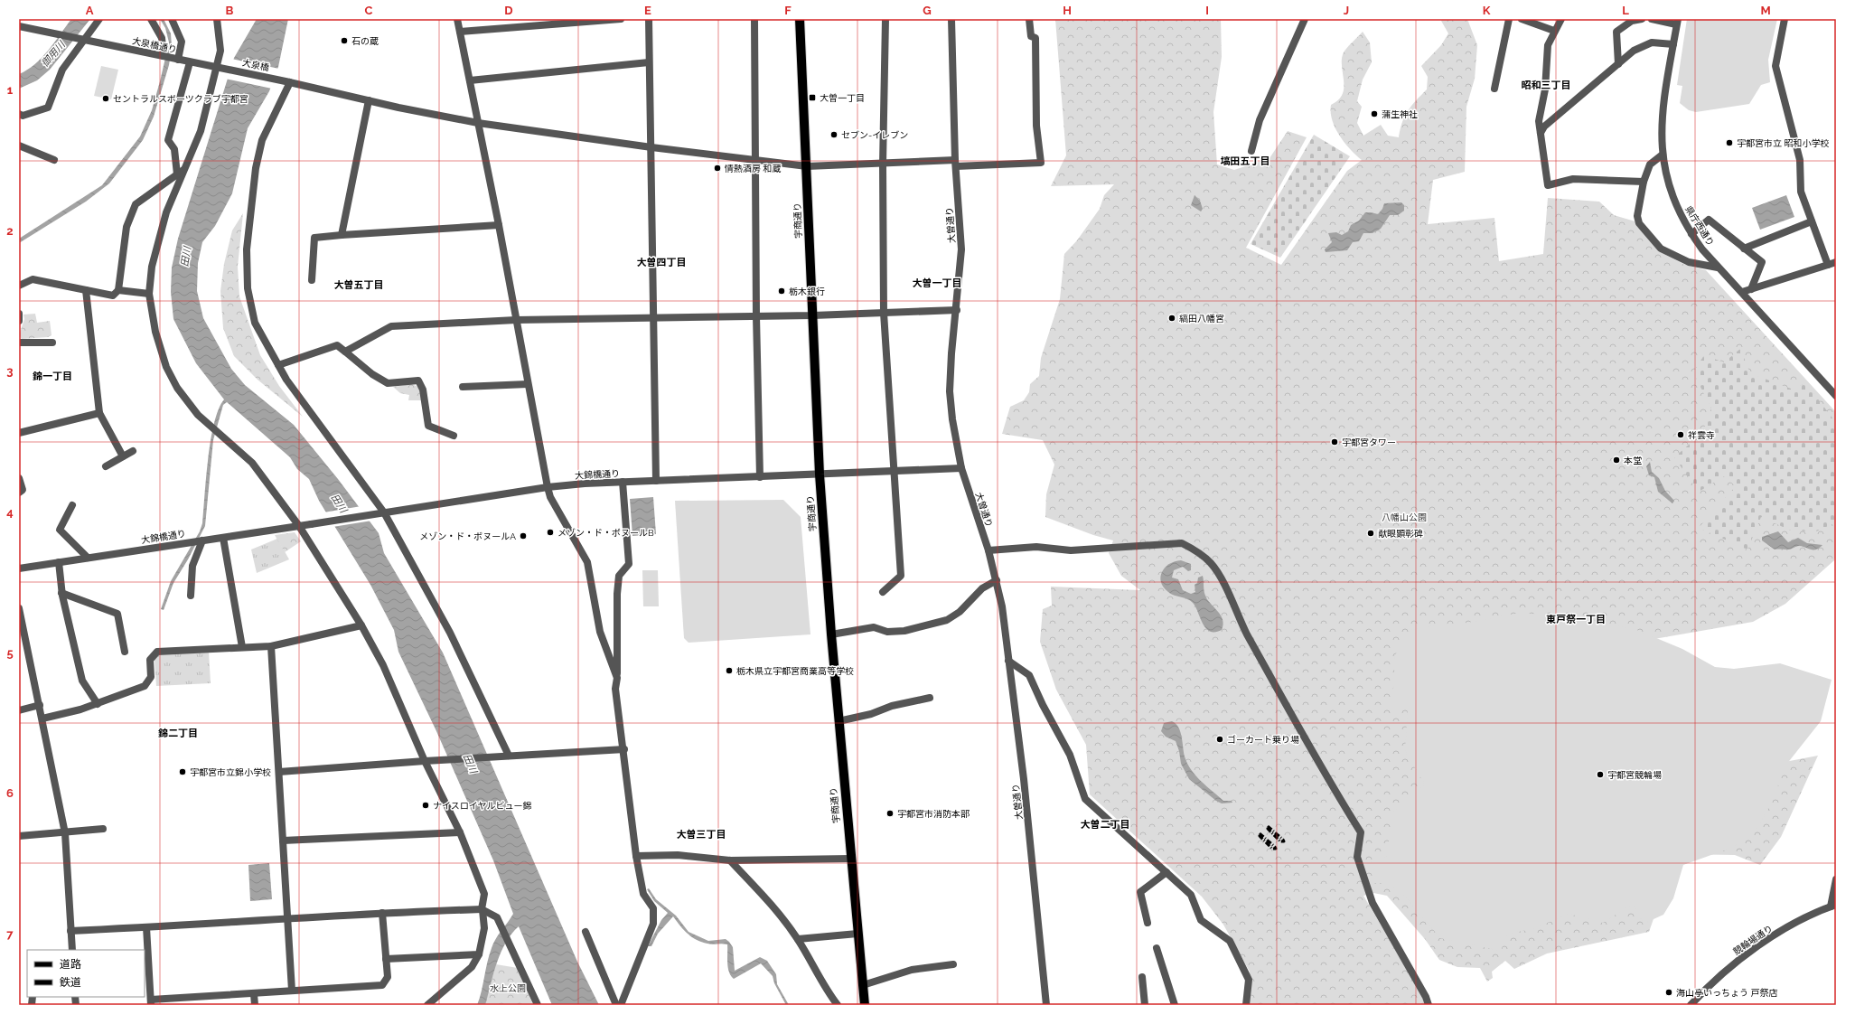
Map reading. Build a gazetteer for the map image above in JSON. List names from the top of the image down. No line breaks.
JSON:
{"streets":{"main road":["宇商通り"],"street":["大泉橋通り","大泉橋","大曽通り","県庁西通り","大錦橋通り","競輪場通り"]},"crossings":[["大泉橋通り","大泉橋"],["大泉橋","宇商通り"],["大泉橋","大曽通り"],["宇商通り","大錦橋通り"],["大曽通り","大錦橋通り"]],"districts":["昭和三丁目","塙田五丁目","大曽四丁目","大曽一丁目","大曽五丁目","錦一丁目","東戸祭一丁目","錦二丁目","大曽二丁目","大曽三丁目"],"water":["御用川","田川"],"parks":["八幡山公園","水上公園"],"places":{"other":["石の蔵","セントラルスポーツクラブ宇都宮","蒲生神社","セブン-イレブン","宇都宮市立 昭和小学校","情熱酒房 和蔵","栃木銀行","縞田八幡宮","祥雲寺","宇都宮タワー","本堂","メゾン・ド・ボヌールB","献眼顕彰碑","メゾン・ド・ボヌールA","栃木県立宇都宮商業高等学校","ゴーカート乗り場","宇都宮市立錦小学校","宇都宮競輪場","ナイスロイヤルビュー錦","宇都宮市消防本部","海山亭いっちょう 戸祭店"],"transit":["大曽一丁目"]},"legend":["道路","鉄道"],"grid":{"columns":["A","B","C","D","E","F","G","H","I","J","K","L","M"],"rows":["1","2","3","4","5","6","7"]}}
